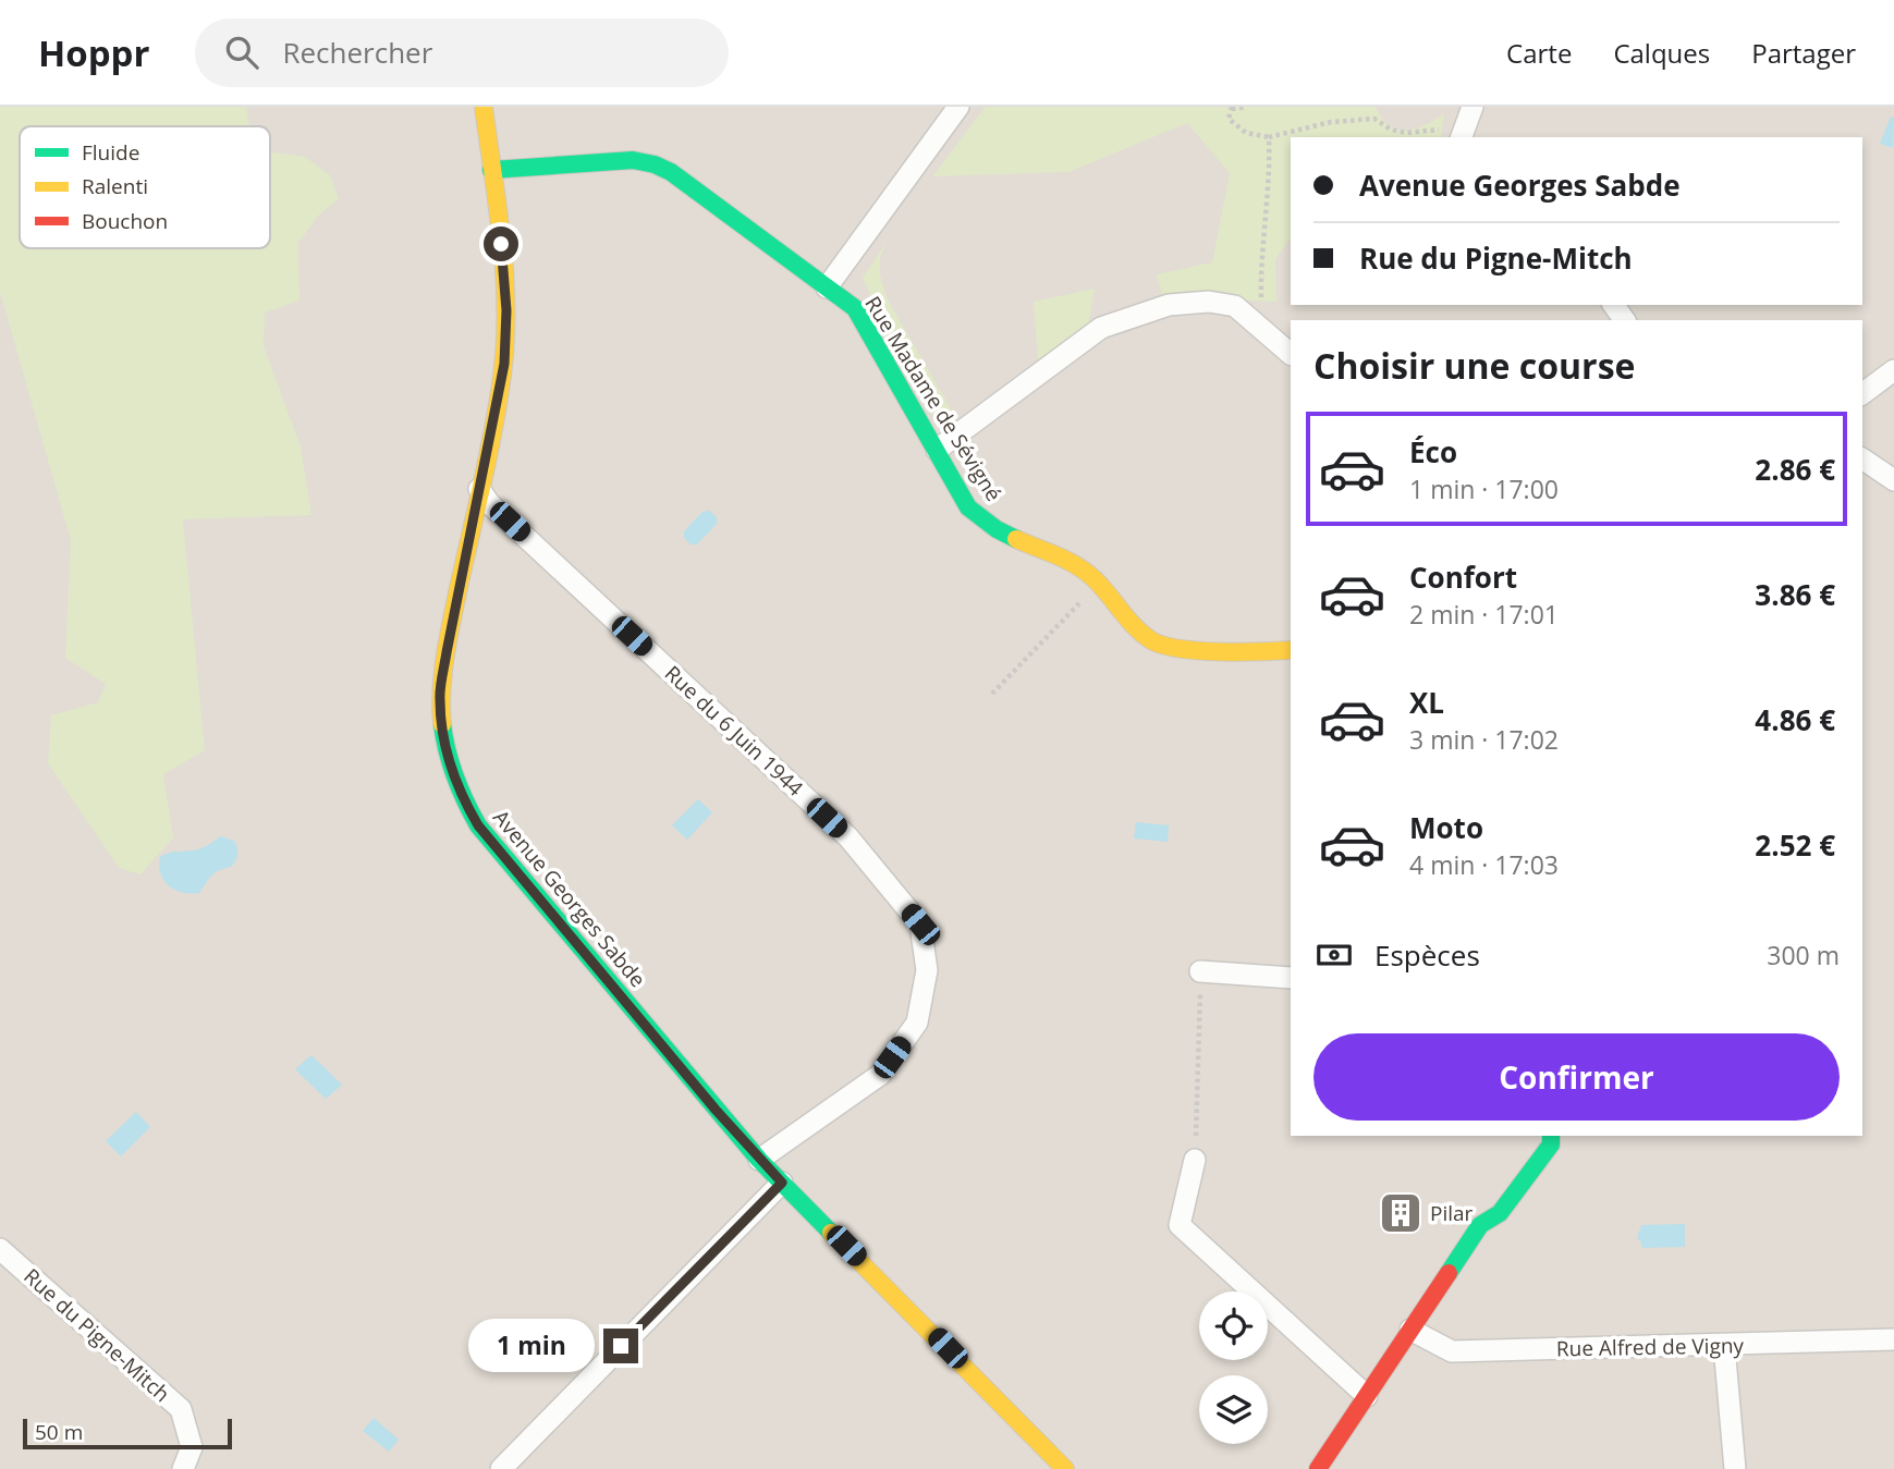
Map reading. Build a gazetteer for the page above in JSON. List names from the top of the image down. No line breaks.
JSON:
{"streets":{"street":["Rue Madame de Sévigné","Rue du 6 Juin 1944","Avenue Georges Sabde","Rue du Pigne-Mitch","Rue Alfred de Vigny"]},"crossings":[["Rue Madame de Sévigné","Avenue Georges Sabde"],["Rue du 6 Juin 1944","Avenue Georges Sabde"]],"places":{"building":["Pilar"]},"legend":["Fluide","Ralenti","Bouchon"],"scale_bar":"50 m","page":{"header":"Hoppr","search":"Rechercher","nav":["Carte","Calques","Partager"],"banner":["Avenue Georges Sabde","Rue du Pigne-Mitch"],"heading":"Choisir une course","list":[{"name":"Éco","note":"1 min · 17:00","value":"2.86 €"},{"name":"Confort","note":"2 min · 17:01","value":"3.86 €"},{"name":"XL","note":"3 min · 17:02","value":"4.86 €"},{"name":"Moto","note":"4 min · 17:03","value":"2.52 €"}],"pay":["Espèces","300 m"],"buttons":"Confirmer","bubble":"1 min","scale":"50 m"}}
